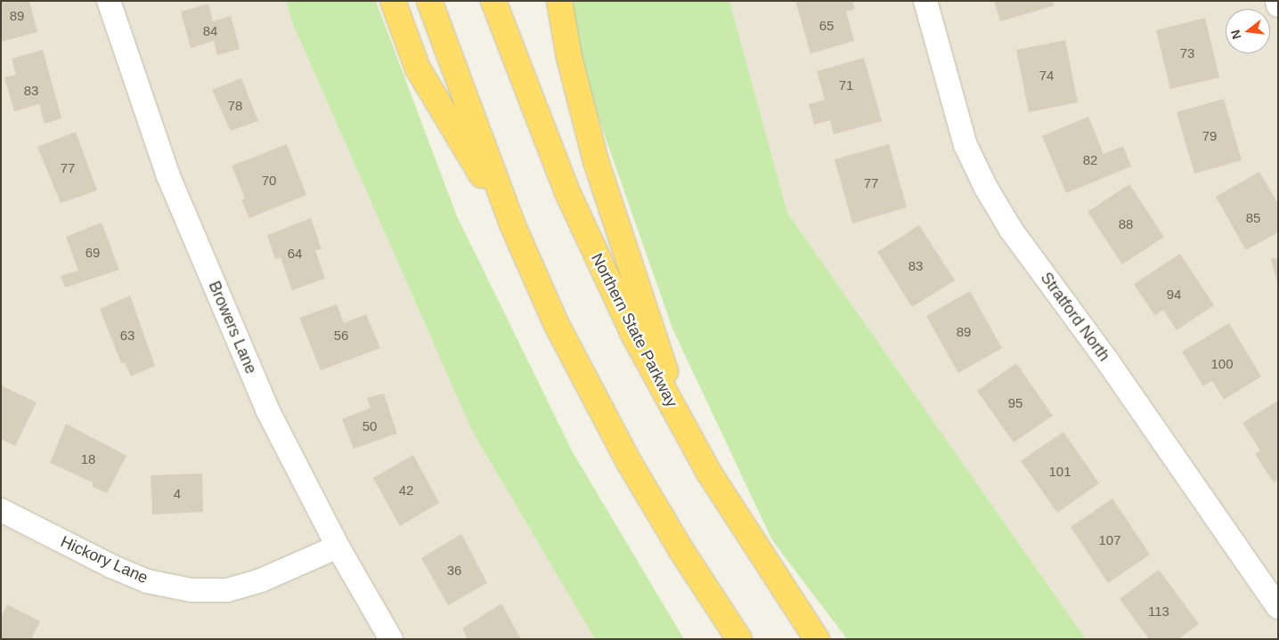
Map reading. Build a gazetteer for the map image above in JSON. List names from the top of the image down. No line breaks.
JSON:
{"streets":{"highway":["Northern State Parkway"],"street":["Stratford North","Browers Lane","Hickory Lane"]},"crossings":[["Browers Lane","Hickory Lane"]],"house_numbers":["89","65","84","73","74","71","83","78","79","82","77","70","77","85","88","69","64","83","94","89","63","56","100","95","50","18","101","42","4","107","36","113"],"north":"left"}
